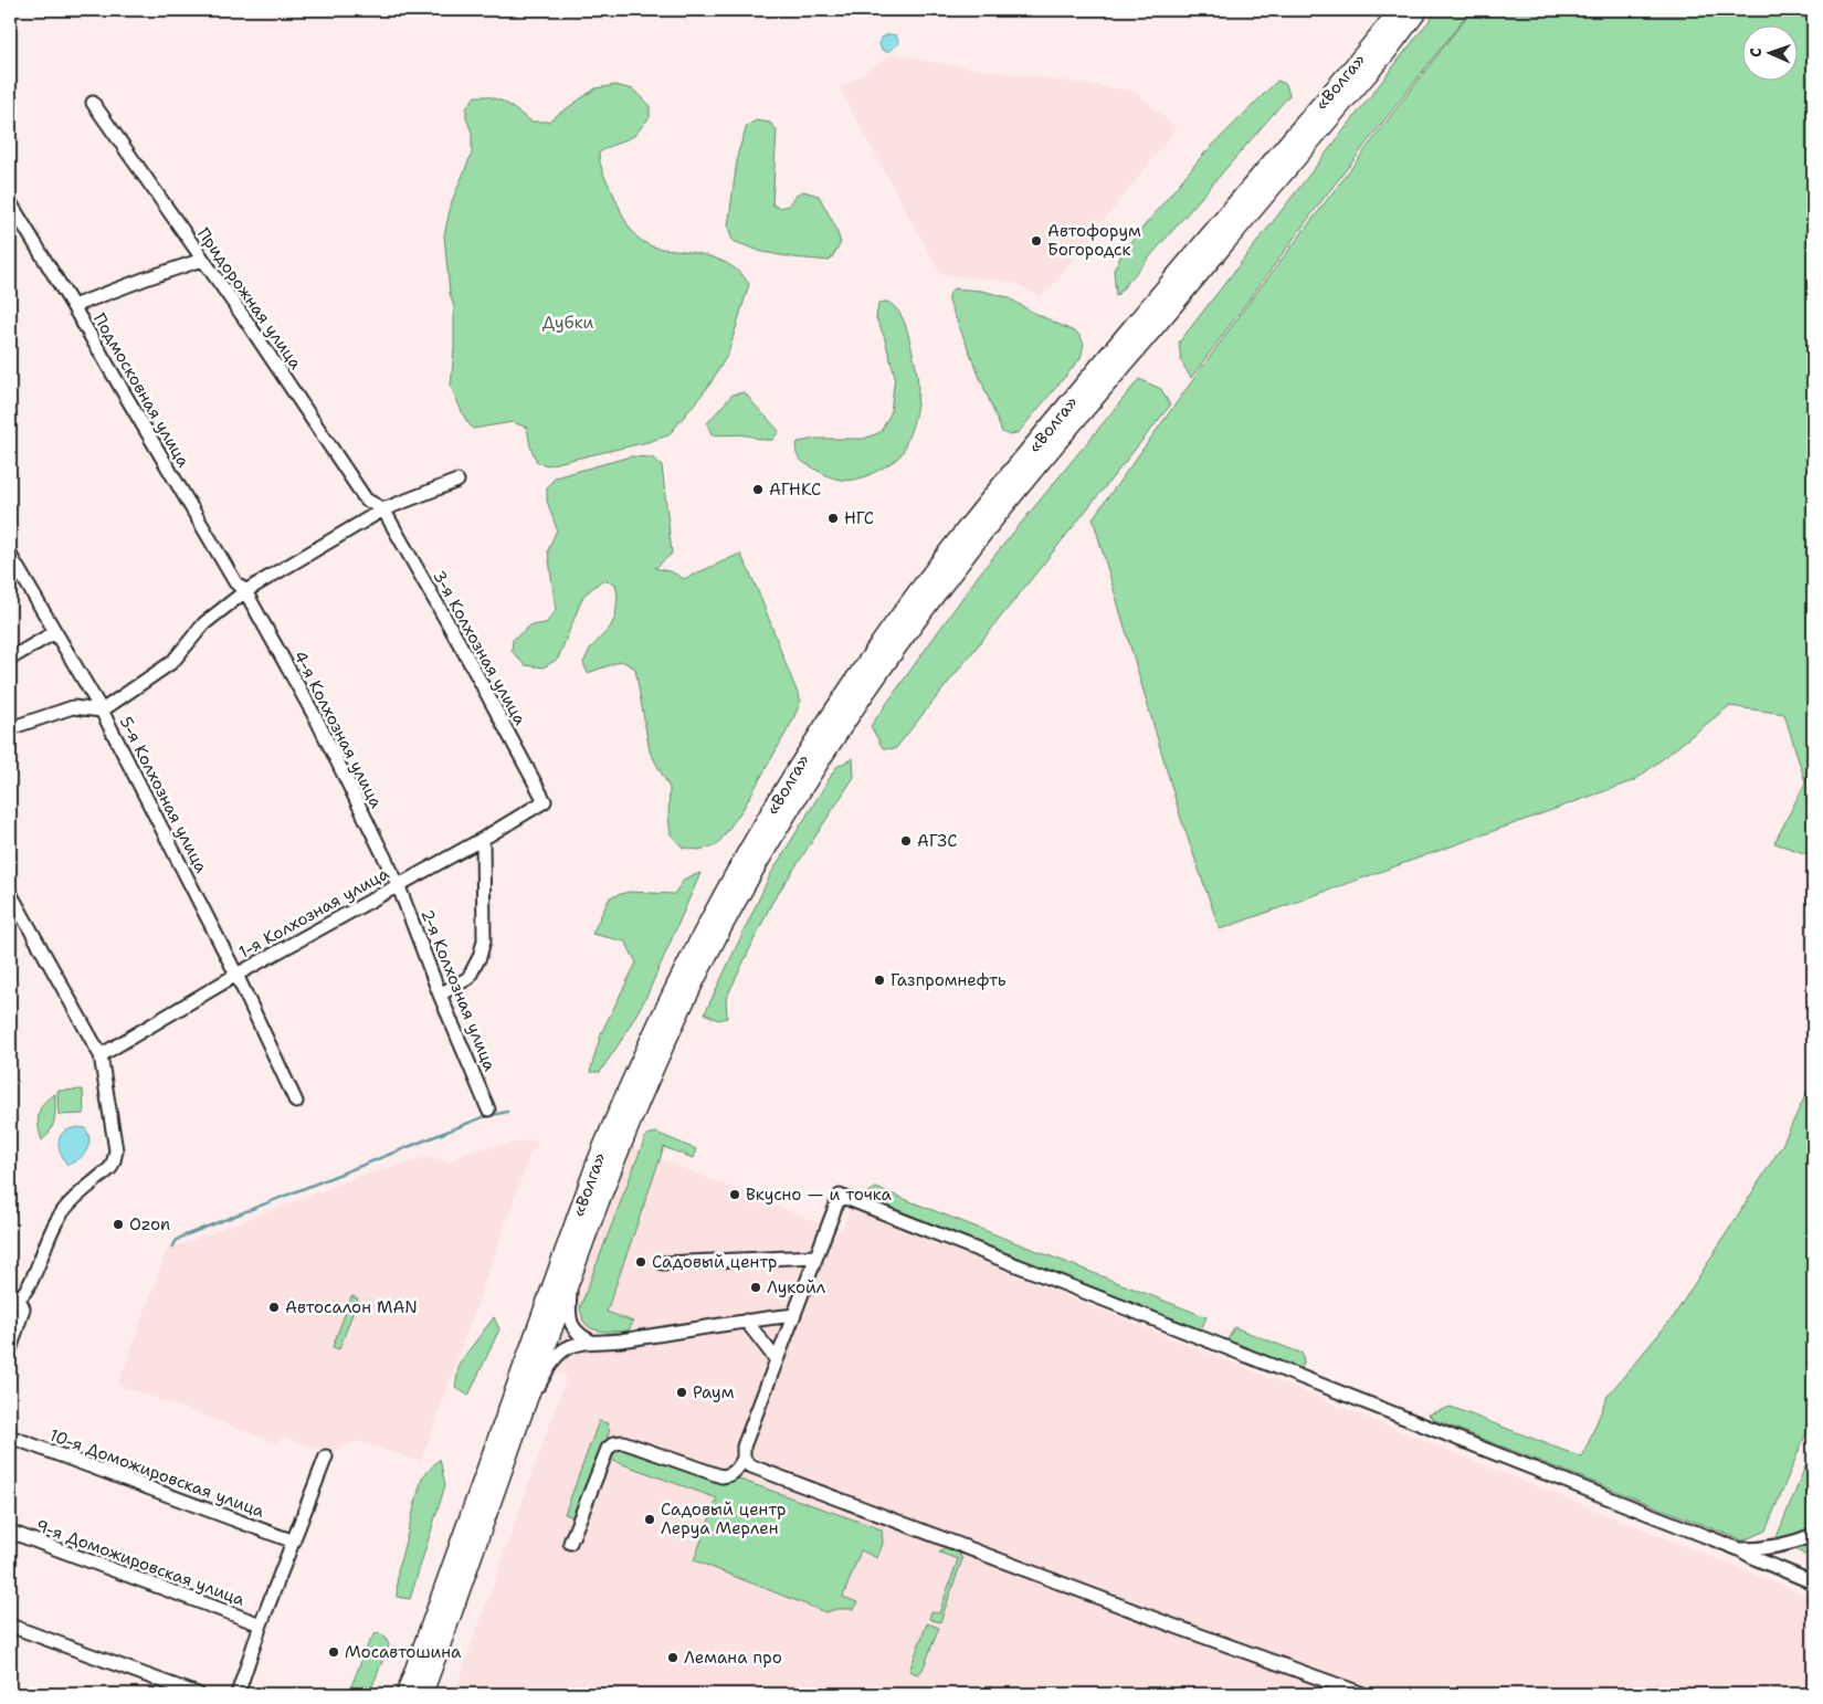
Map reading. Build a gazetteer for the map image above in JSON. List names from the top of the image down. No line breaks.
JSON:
{"streets":{"highway":["«Волга»"],"street":["Придорожная улица","Подмосковная улица","3-я Колхозная улица","4-я Колхозная улица","5-я Колхозная улица","1-я Колхозная улица","2-я Колхозная улица","10-я Доможировская улица","9-я Доможировская улица"]},"crossings":[["Придорожная улица","3-я Колхозная улица"],["Подмосковная улица","4-я Колхозная улица"],["3-я Колхозная улица","1-я Колхозная улица"],["4-я Колхозная улица","1-я Колхозная улица"],["4-я Колхозная улица","2-я Колхозная улица"],["5-я Колхозная улица","1-я Колхозная улица"],["1-я Колхозная улица","2-я Колхозная улица"]],"parks":["Дубки"],"places":["Автофорум Богородск","АГНКС","НГС","АГЗС","Газпромнефть","Вкусно — и точка","Ozon","Садовый центр","Лукойл","Автосалон MAN","Раум","Садовый центр Леруа Мерлен","Мосавтошина","Лемана про"],"north":"left"}
